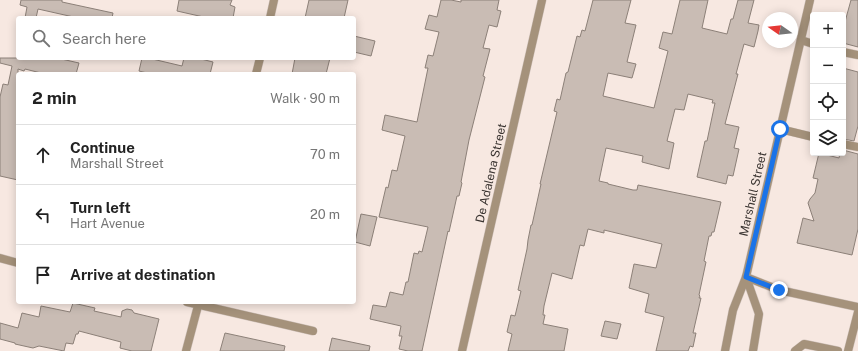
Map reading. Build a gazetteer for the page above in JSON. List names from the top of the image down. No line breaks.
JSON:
{"streets":{"street":["De Adalena Street","Marshall Street"]},"north":"left","page":{"map_buttons":["+","−"],"search":"Search here","heading":["2 min","Walk · 90 m"],"list":[["Continue","Marshall Street","70 m"],["Turn left","Hart Avenue","20 m"],"Arrive at destination"]}}
